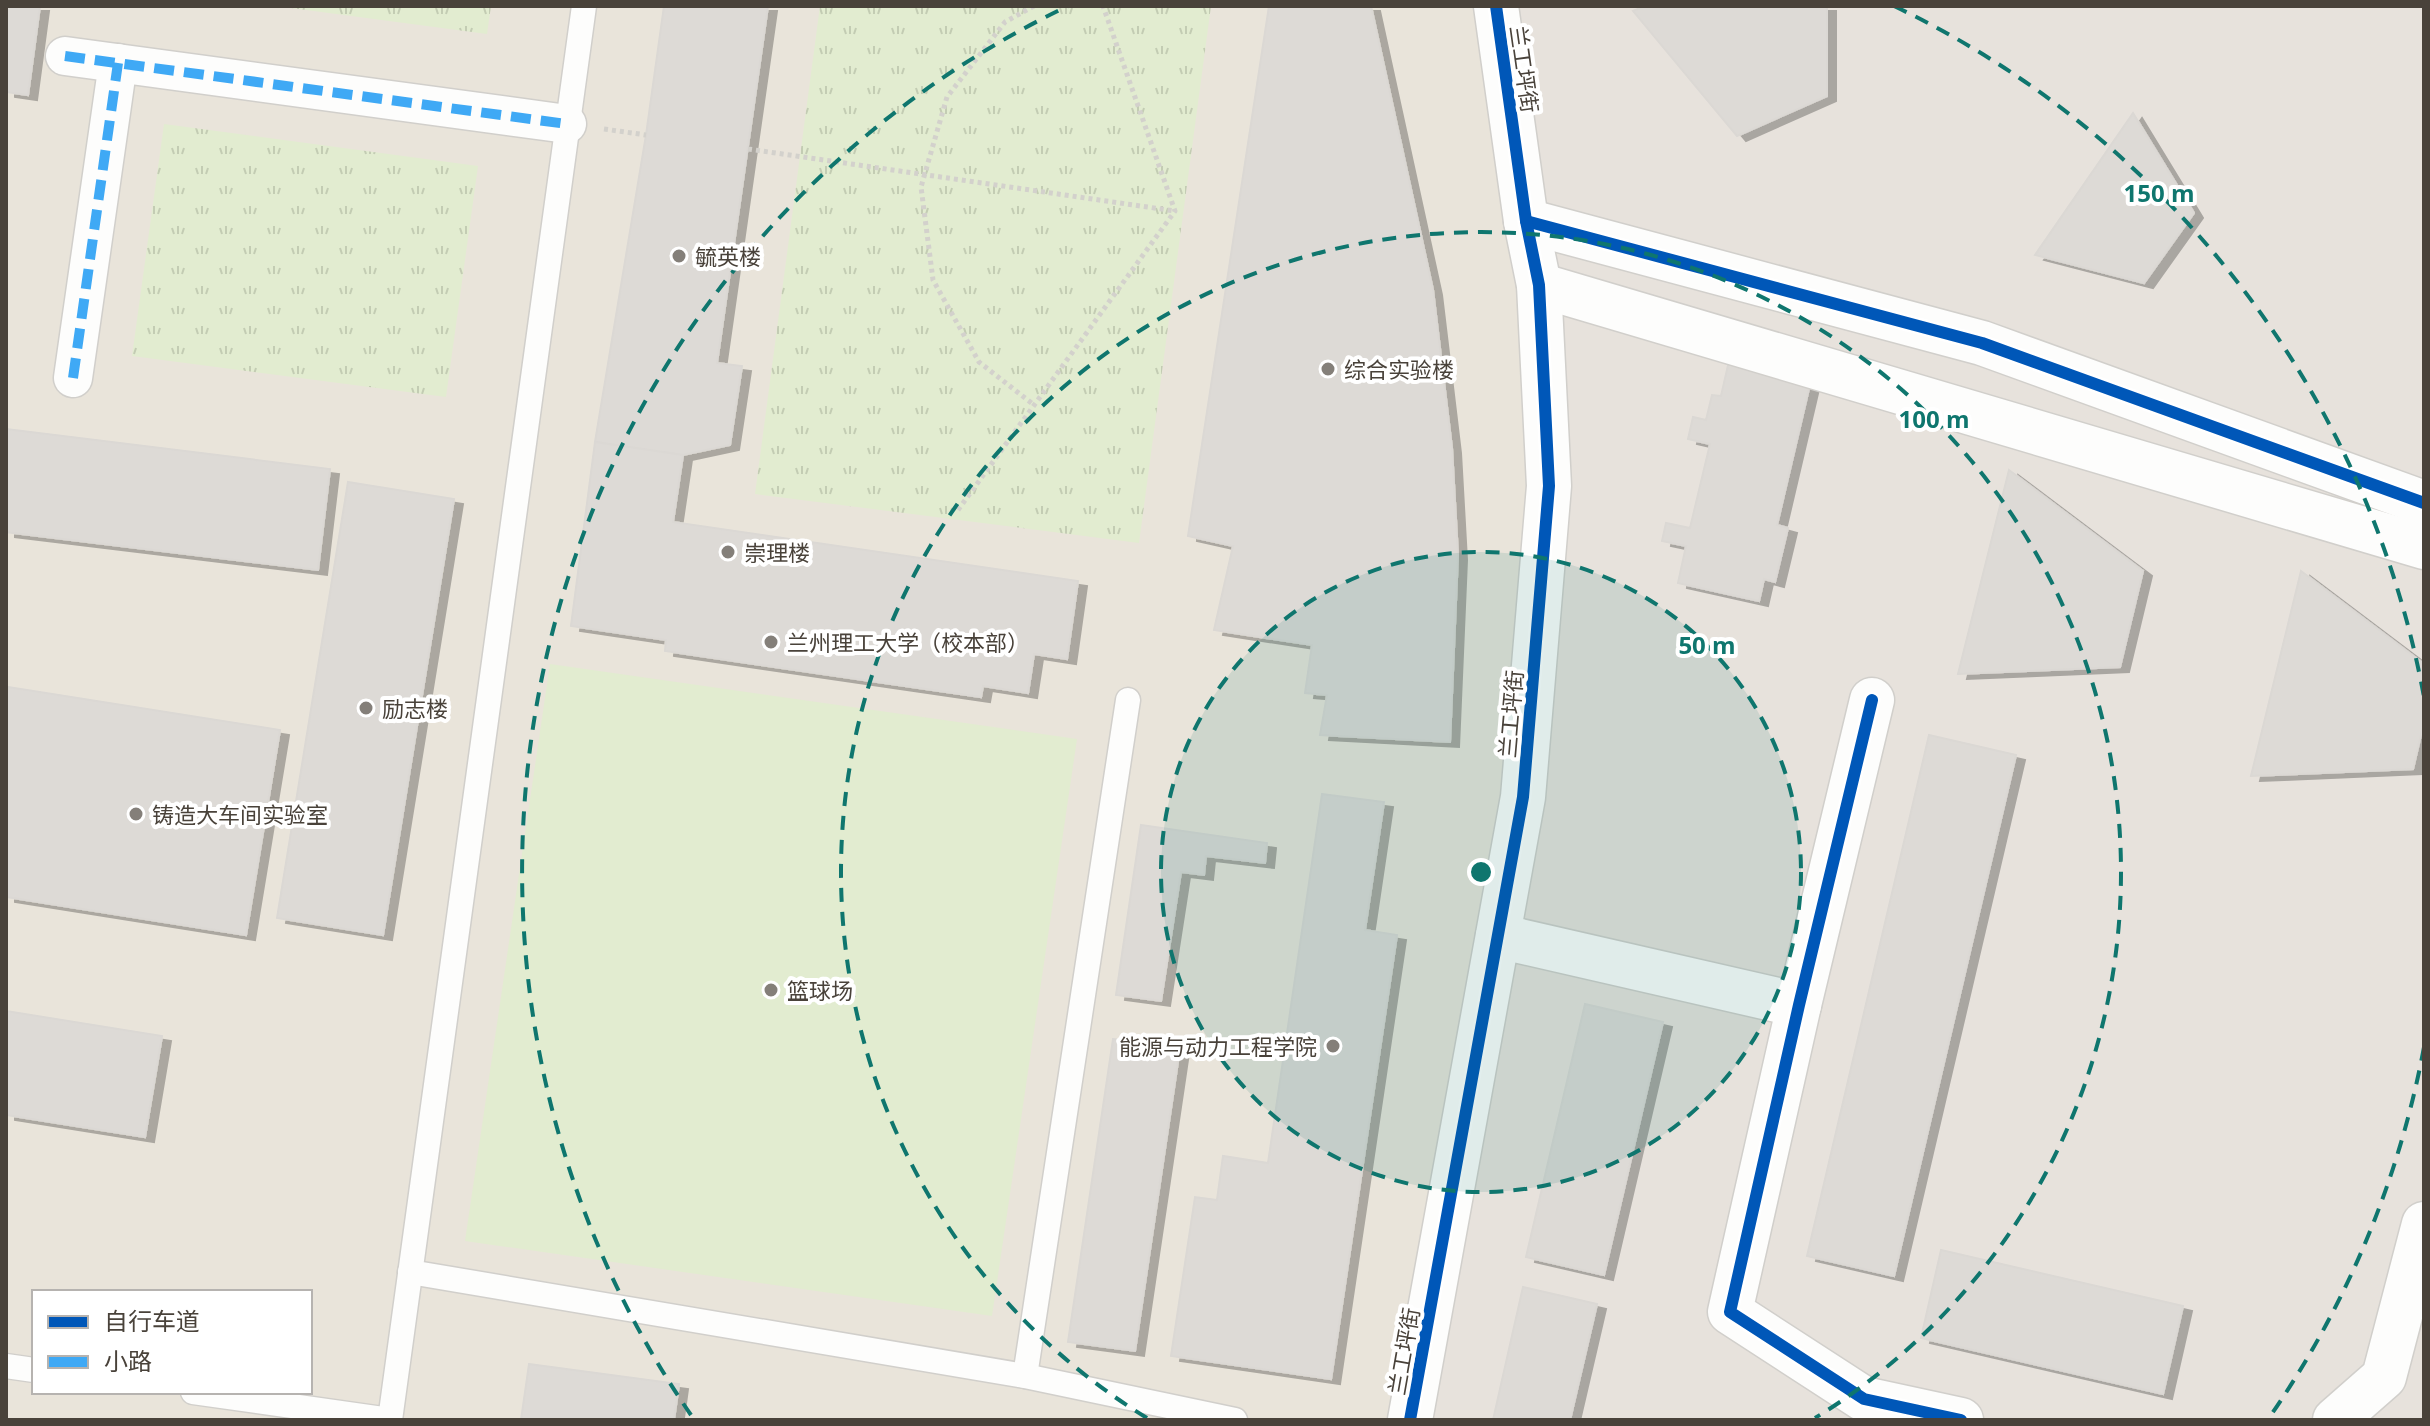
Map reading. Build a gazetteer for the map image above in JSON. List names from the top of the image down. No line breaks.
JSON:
{"streets":{"street":["兰工坪街"]},"places":["毓英楼","综合实验楼","崇理楼","兰州理工大学（校本部）","励志楼","铸造大车间实验室","篮球场","能源与动力工程学院"],"legend":["自行车道","小路"],"rings":["150 m","100 m","50 m"]}
